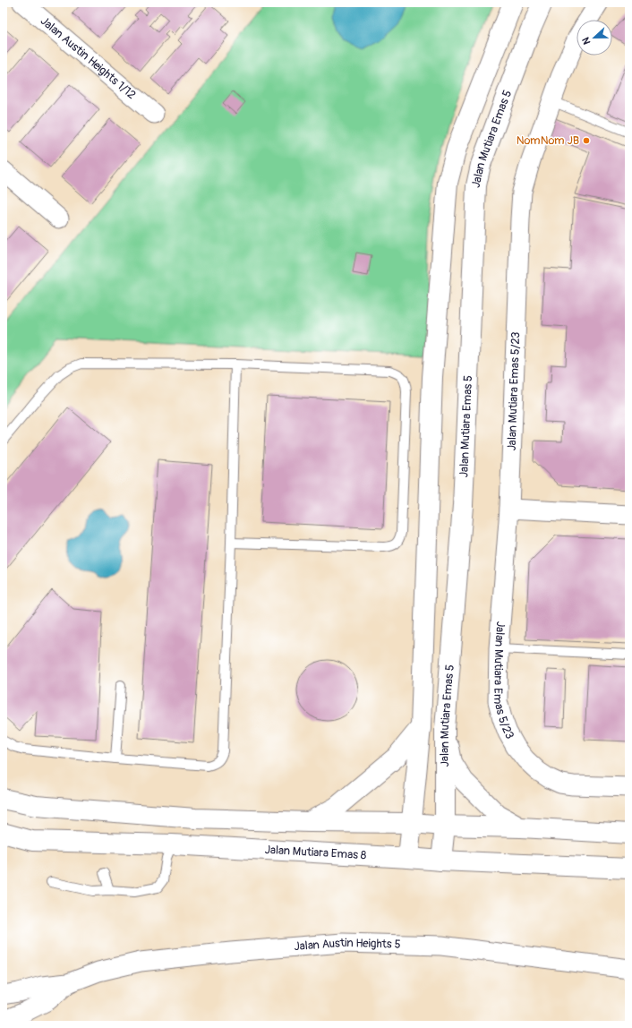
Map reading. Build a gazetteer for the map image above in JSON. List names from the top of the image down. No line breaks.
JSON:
{"streets":{"street":["Jalan Austin Heights 1/12","Jalan Mutiara Emas 5","Jalan Mutiara Emas 5/23","Jalan Mutiara Emas 8","Jalan Austin Heights 5"]},"crossings":[["Jalan Mutiara Emas 5","Jalan Mutiara Emas 8"]],"places":["NomNom JB"],"north":"left"}
